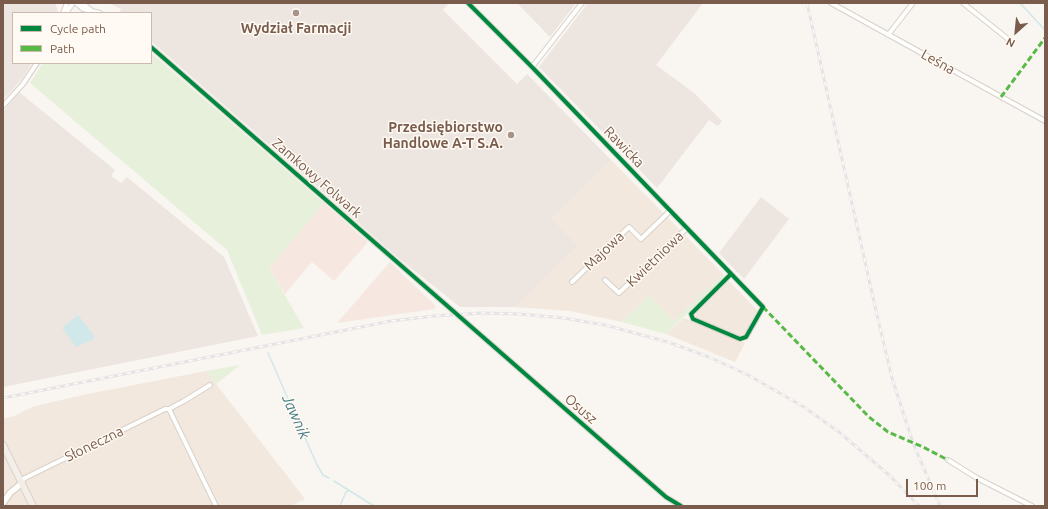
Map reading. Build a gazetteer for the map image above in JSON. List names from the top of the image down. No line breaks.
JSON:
{"streets":{"street":["Leśna","Rawicka","Zamkowy Folwark","Majowa","Kwietniowa","Osusz","Słoneczna"]},"crossings":[["Rawicka","Majowa"],["Rawicka","Kwietniowa"],["Zamkowy Folwark","Osusz"]],"water":["Jawnik"],"places":["Wydział Farmacji","Przedsiębiorstwo Handlowe A-T S.A."],"legend":["Cycle path","Path"],"scale_bar":"100 m","north":"bottom left"}
